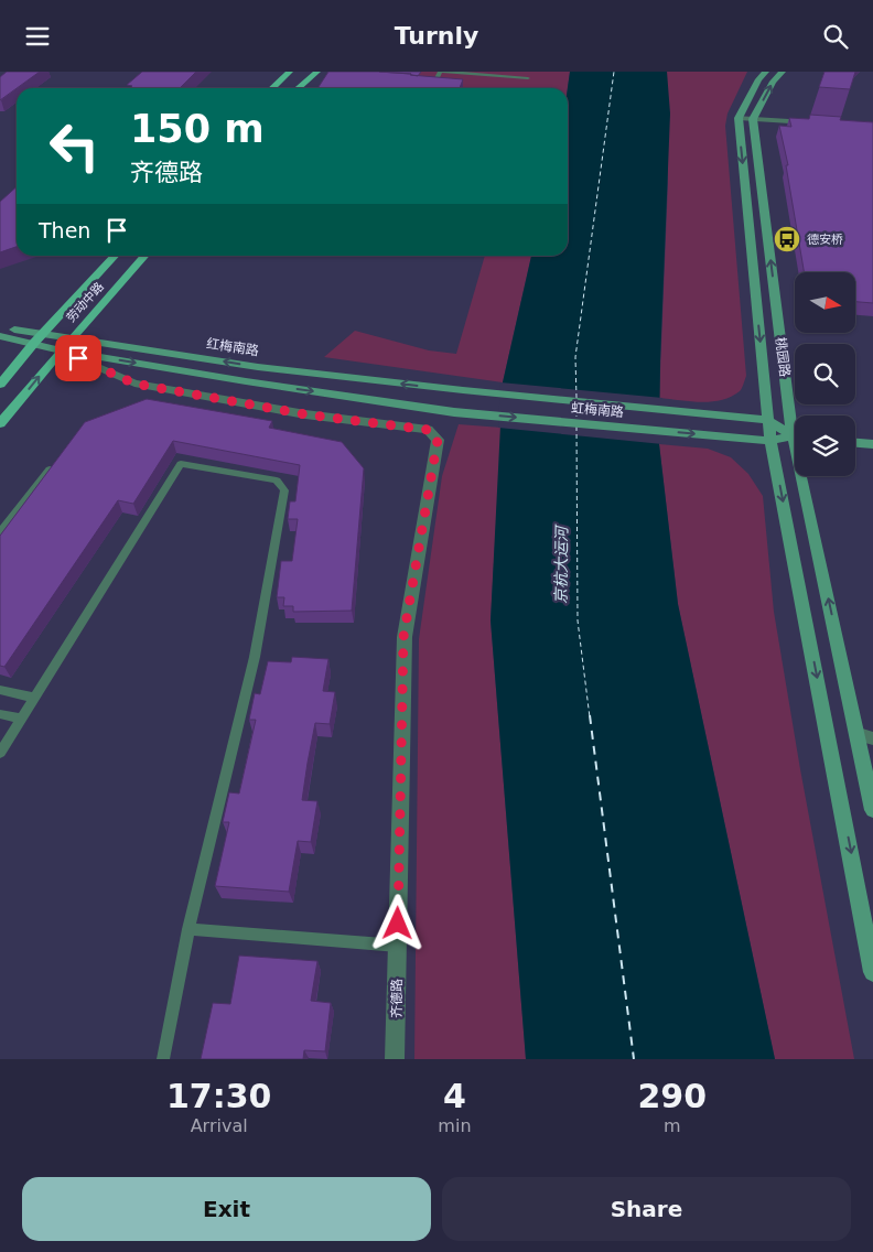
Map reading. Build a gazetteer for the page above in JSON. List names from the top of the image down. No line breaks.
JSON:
{"streets":{"main road":["劳动中路","红梅南路","桃园路","虹梅南路"],"street":["齐德路"]},"crossings":[["劳动中路","红梅南路"],["劳动中路","齐德路"],["红梅南路","虹梅南路"],["红梅南路","齐德路"],["桃园路","虹梅南路"]],"water":["京杭大运河"],"places":{"bus stop":["德安桥"]},"north":"right","page":{"header":"Turnly","turn":["150 m","齐德路"],"then":"Then","eta":["17:30","Arrival","4","min","290","m"],"buttons":["Exit","Share"]}}
